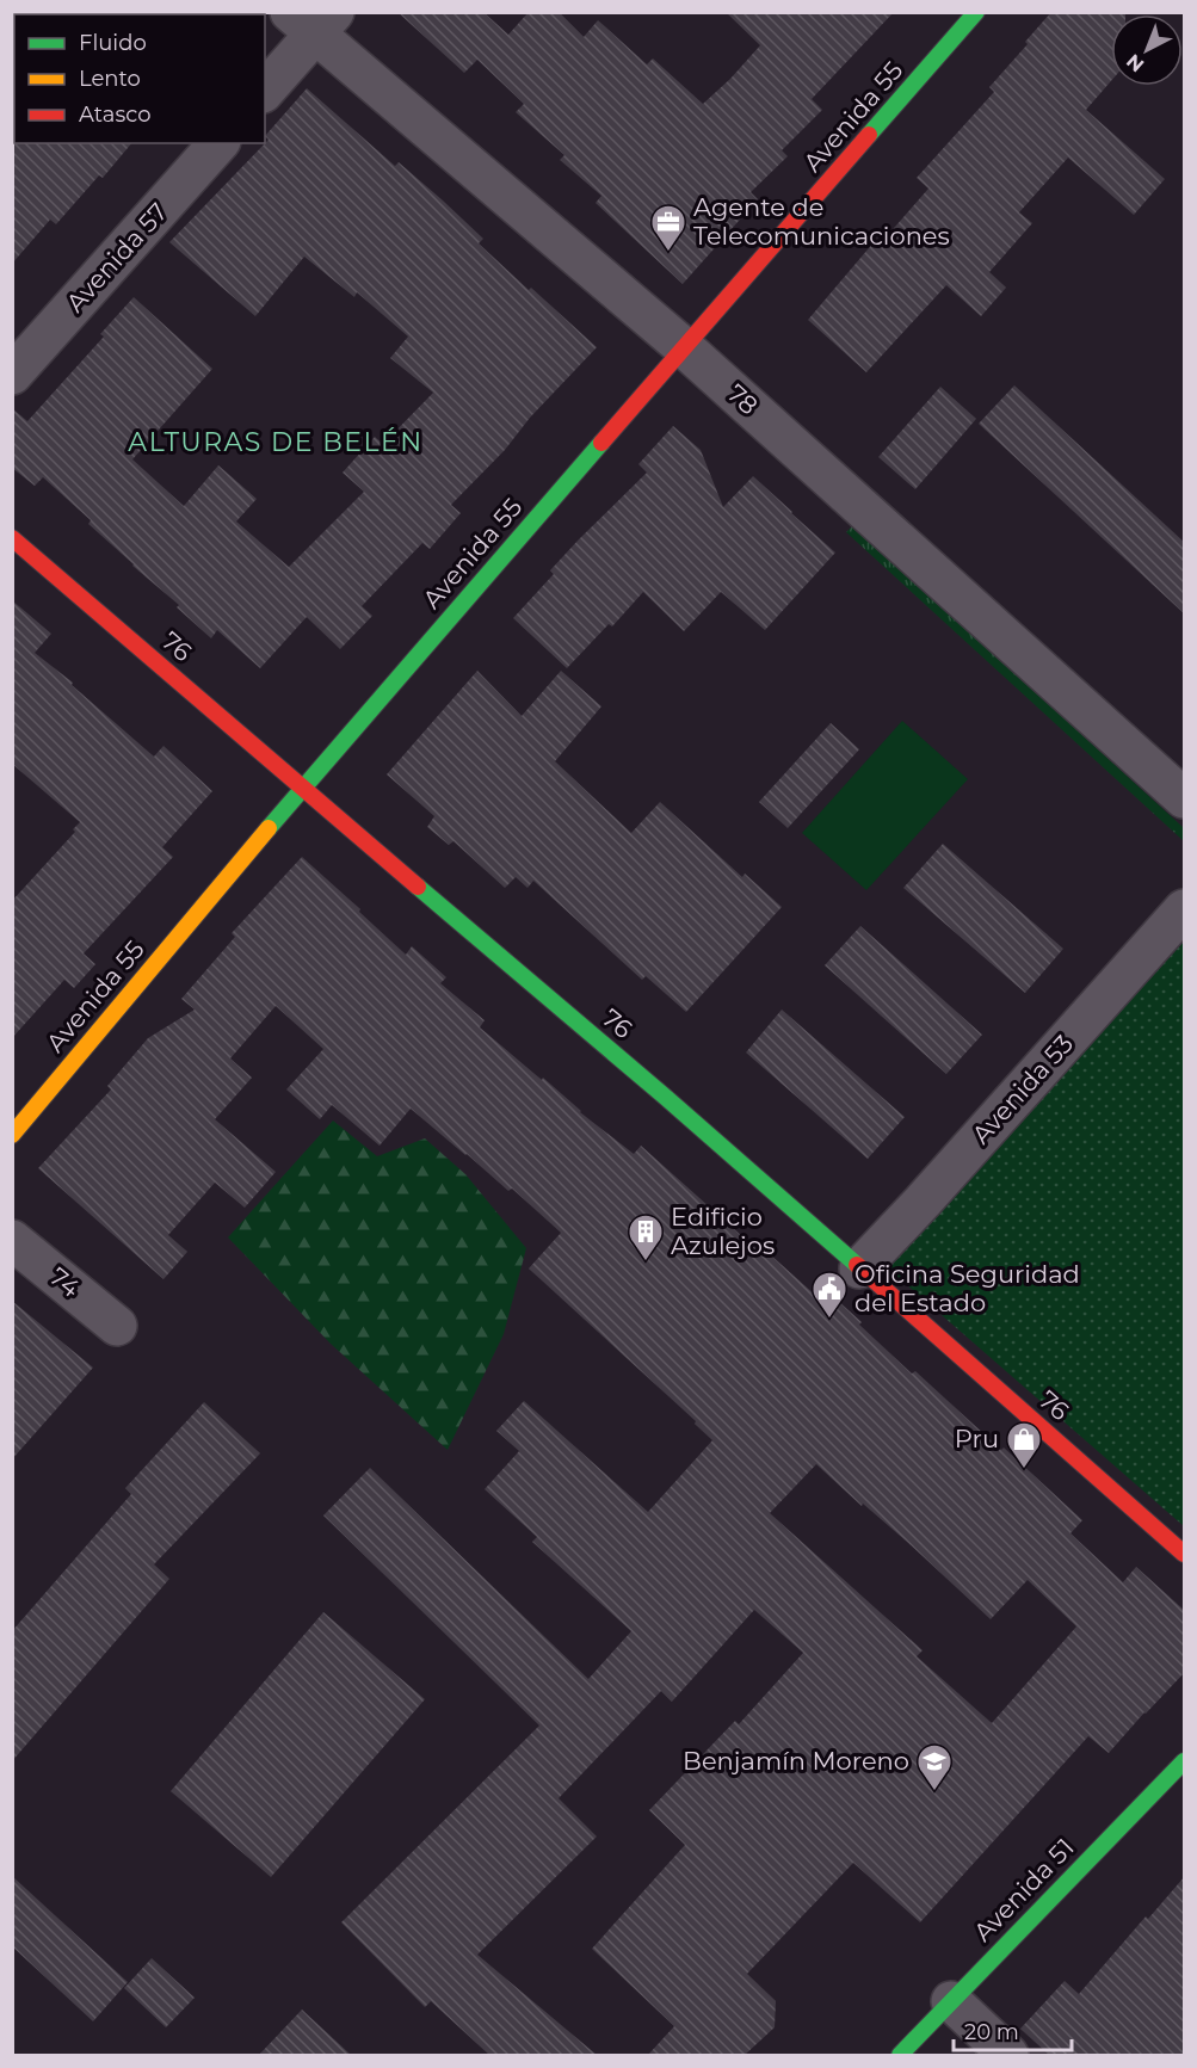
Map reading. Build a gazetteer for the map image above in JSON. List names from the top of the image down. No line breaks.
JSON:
{"streets":{"street":["Avenida 55","Avenida 57","78","76","Avenida 53","74","Avenida 51"]},"crossings":[["Avenida 55","78"],["Avenida 55","76"],["76","Avenida 53"]],"districts":["ALTURAS DE BELÉN"],"places":{"office":["Agente de Telecomunicaciones"],"building":["Edificio Azulejos"],"public building":["Oficina Seguridad del Estado"],"shop":["Pru"],"school or university":["Benjamín Moreno"]},"legend":["Fluido","Lento","Atasco"],"scale_bar":"20 m","north":"bottom left"}
